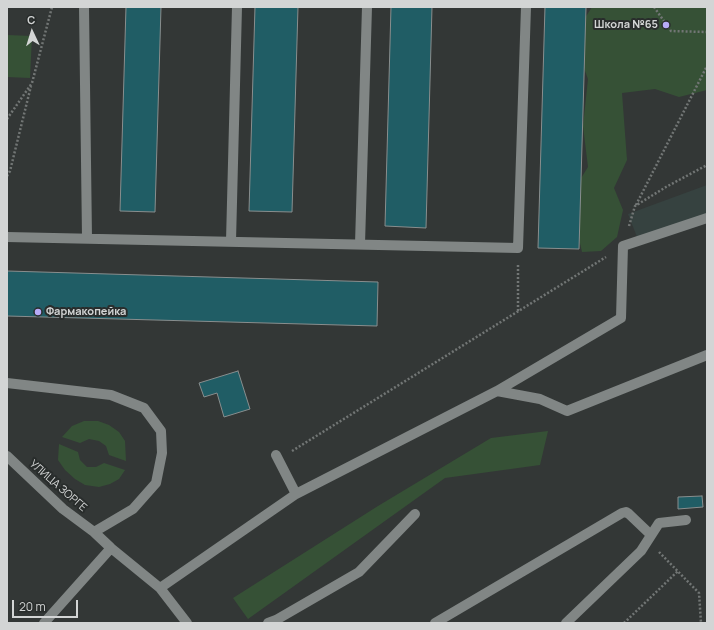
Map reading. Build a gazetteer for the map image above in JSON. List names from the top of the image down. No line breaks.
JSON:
{"streets":{"street":["УЛИЦА ЗОРГЕ"]},"places":["Школа №65","Фармакопейка"],"scale_bar":"20 m","north":"top"}
